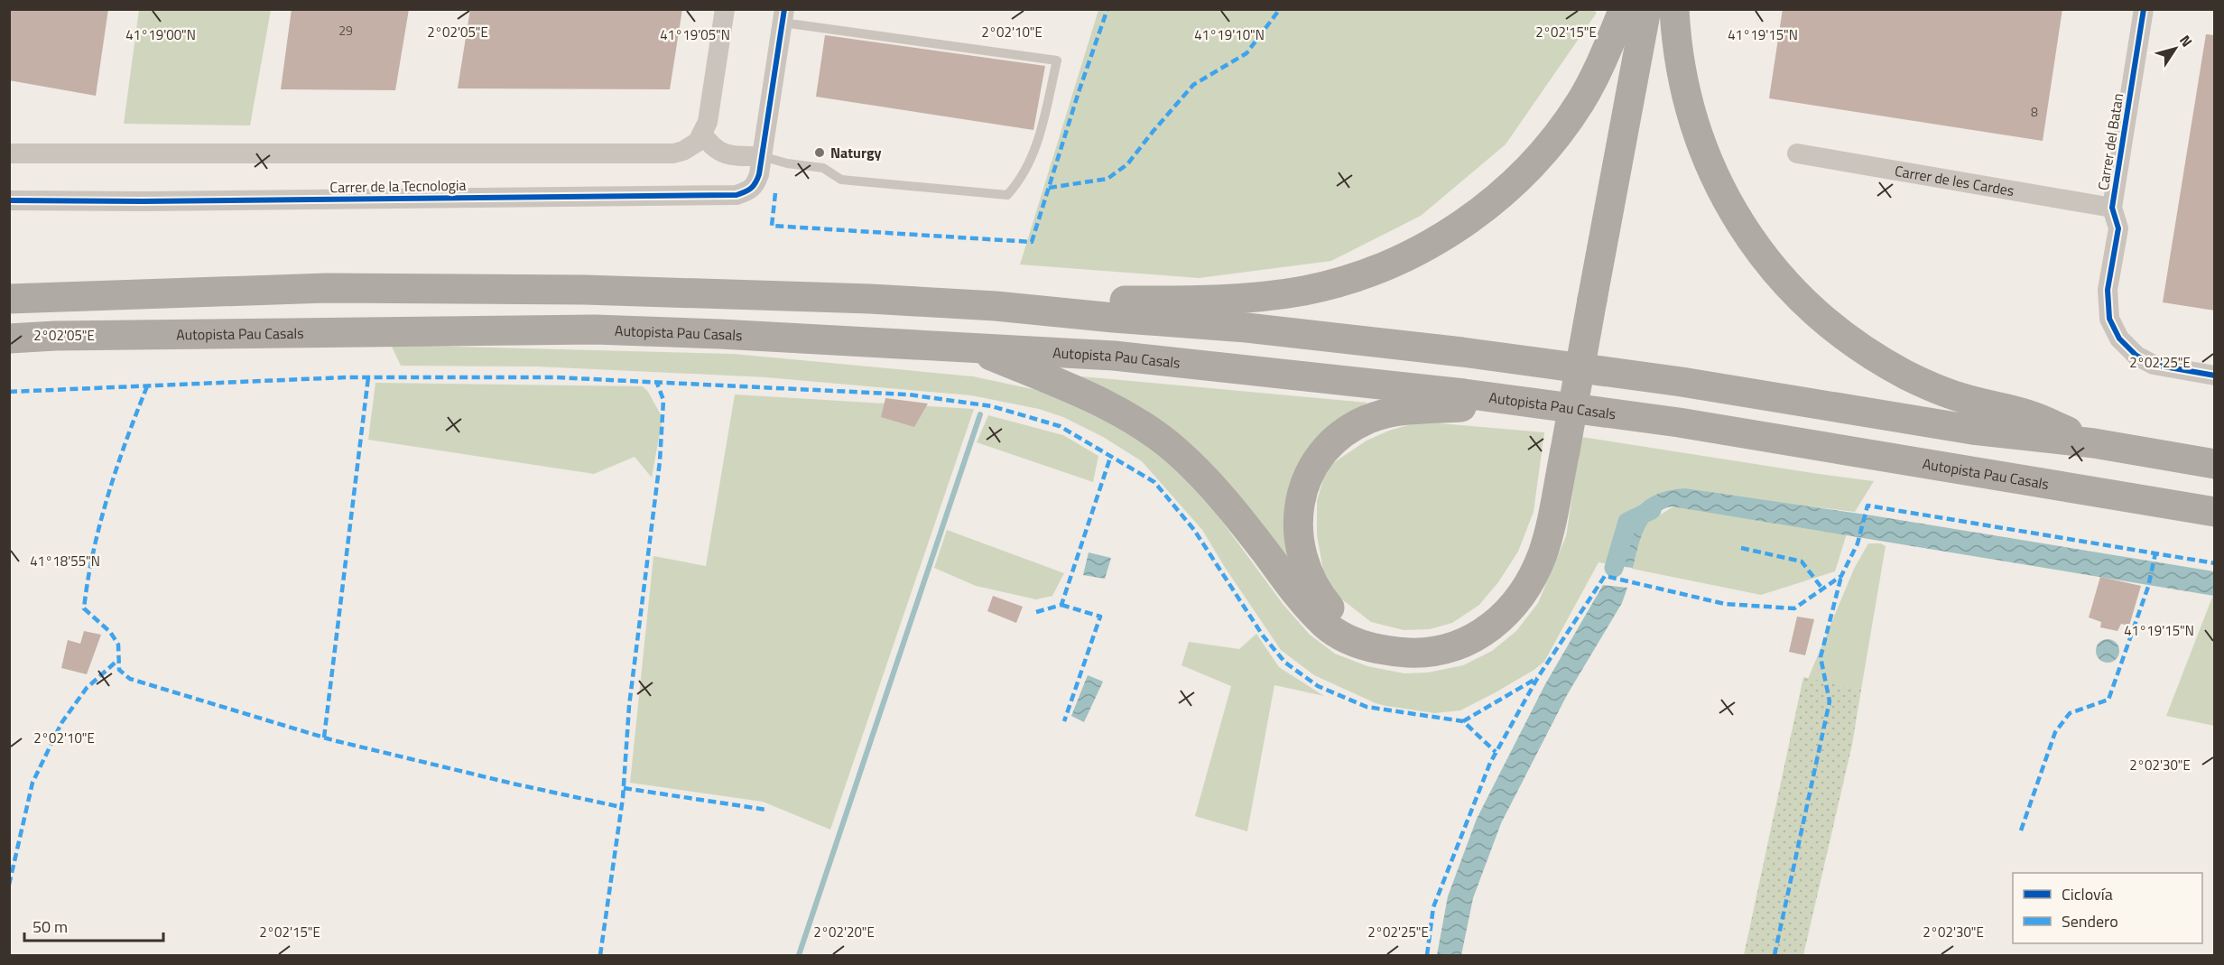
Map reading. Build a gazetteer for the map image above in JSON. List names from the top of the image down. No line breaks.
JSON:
{"streets":{"highway":["Autopista Pau Casals"],"street":["Carrer del Batan","Carrer de les Cardes","Carrer de la Tecnologia"]},"crossings":[["Carrer del Batan","Carrer de les Cardes"]],"places":["Naturgy"],"house_numbers":["29","8"],"legend":["Ciclovía","Sendero"],"scale_bar":"50 m","north":"top right","coordinates":["2°02'10\"E","2°02'05\"E","2°02'15\"E","41°19'00\"N","41°19'05\"N","41°19'10\"N","41°19'15\"N","2°02'25\"E","41°18'55\"N","2°02'30\"E","2°02'20\"E"]}
